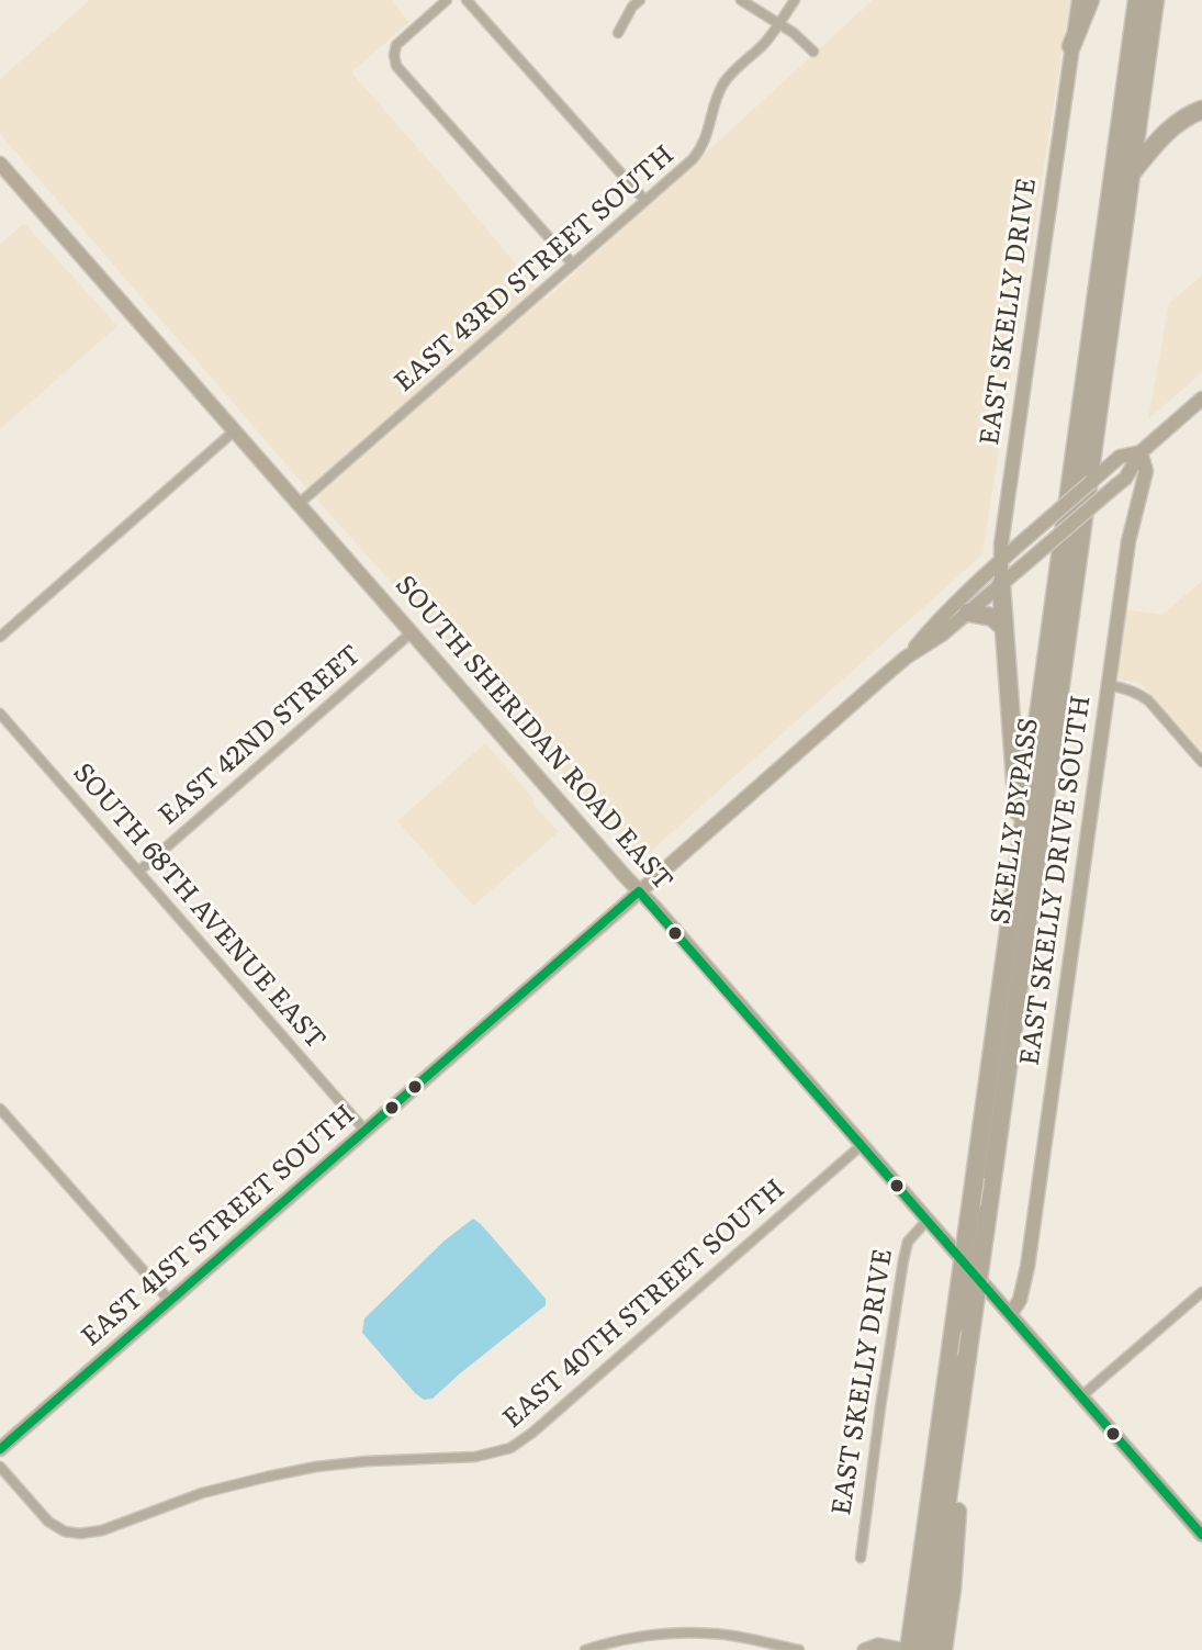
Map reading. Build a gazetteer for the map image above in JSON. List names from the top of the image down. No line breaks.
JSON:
{"streets":{"highway":["SKELLY BYPASS"],"main road":["EAST SKELLY DRIVE","SOUTH SHERIDAN ROAD EAST","EAST SKELLY DRIVE SOUTH","EAST 41ST STREET SOUTH"],"street":["EAST 43RD STREET SOUTH","EAST 42ND STREET","SOUTH 68TH AVENUE EAST","EAST 40TH STREET SOUTH"]},"crossings":[["EAST 43RD STREET SOUTH","SOUTH SHERIDAN ROAD EAST"],["EAST SKELLY DRIVE","SOUTH SHERIDAN ROAD EAST"],["EAST SKELLY DRIVE","EAST 41ST STREET SOUTH"],["SOUTH SHERIDAN ROAD EAST","EAST 42ND STREET"],["SOUTH SHERIDAN ROAD EAST","EAST SKELLY DRIVE SOUTH"],["SOUTH SHERIDAN ROAD EAST","EAST 41ST STREET SOUTH"],["SOUTH SHERIDAN ROAD EAST","EAST 40TH STREET SOUTH"],["EAST 42ND STREET","SOUTH 68TH AVENUE EAST"],["EAST SKELLY DRIVE SOUTH","EAST 41ST STREET SOUTH"],["SOUTH 68TH AVENUE EAST","EAST 41ST STREET SOUTH"]]}
